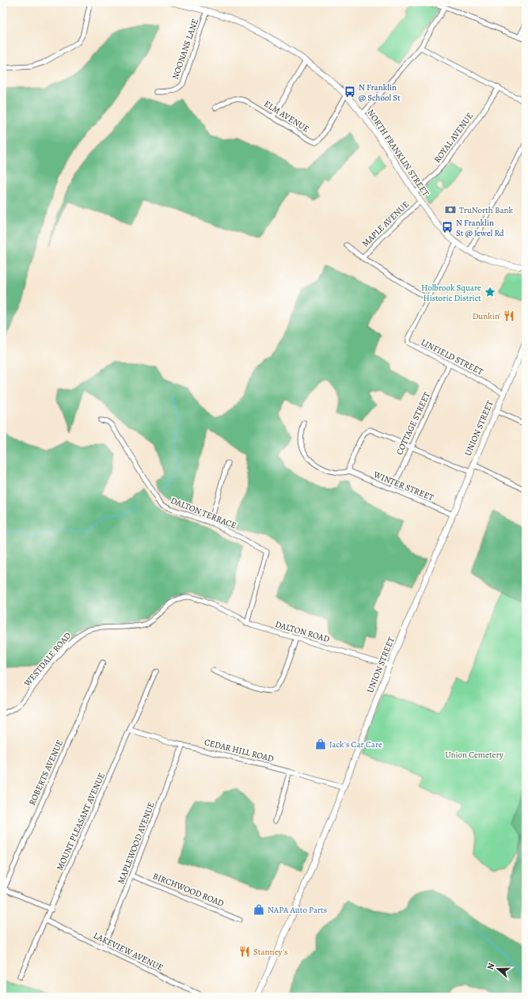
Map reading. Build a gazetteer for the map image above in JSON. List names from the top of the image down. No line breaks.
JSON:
{"streets":{"main road":["NORTH FRANKLIN STREET","UNION STREET"],"street":["NOONANS LANE","ELM AVENUE","ROYAL AVENUE","MAPLE AVENUE","LINFIELD STREET","COTTAGE STREET","WINTER STREET","DALTON TERRACE","DALTON ROAD","WESTDALE ROAD","CEDAR HILL ROAD","ROBERTS AVENUE","MOUNT PLEASANT AVENUE","MAPLEWOOD AVENUE","BIRCHWOOD ROAD","LAKEVIEW AVENUE"]},"crossings":[["NOONANS LANE","NORTH FRANKLIN STREET"],["ELM AVENUE","NORTH FRANKLIN STREET"],["ROYAL AVENUE","NORTH FRANKLIN STREET"],["NORTH FRANKLIN STREET","MAPLE AVENUE"],["NORTH FRANKLIN STREET","LINFIELD STREET"],["MAPLE AVENUE","LINFIELD STREET"],["LINFIELD STREET","COTTAGE STREET"],["LINFIELD STREET","UNION STREET"],["COTTAGE STREET","WINTER STREET"],["UNION STREET","WINTER STREET"],["UNION STREET","DALTON ROAD"],["UNION STREET","CEDAR HILL ROAD"],["DALTON TERRACE","DALTON ROAD"],["DALTON ROAD","WESTDALE ROAD"],["CEDAR HILL ROAD","MOUNT PLEASANT AVENUE"],["CEDAR HILL ROAD","MAPLEWOOD AVENUE"],["MOUNT PLEASANT AVENUE","LAKEVIEW AVENUE"],["MAPLEWOOD AVENUE","BIRCHWOOD ROAD"],["MAPLEWOOD AVENUE","LAKEVIEW AVENUE"]],"parks":["Union Cemetery"],"places":{"bus stop":["N Franklin @ School St","N Franklin St @ Jewel Rd"],"bank":["TruNorth Bank"],"place":["Holbrook Square Historic District"],"restaurant":["Dunkin'","Stanney's"],"shop":["Jack's Car Care","NAPA Auto Parts"]},"north":"left"}
